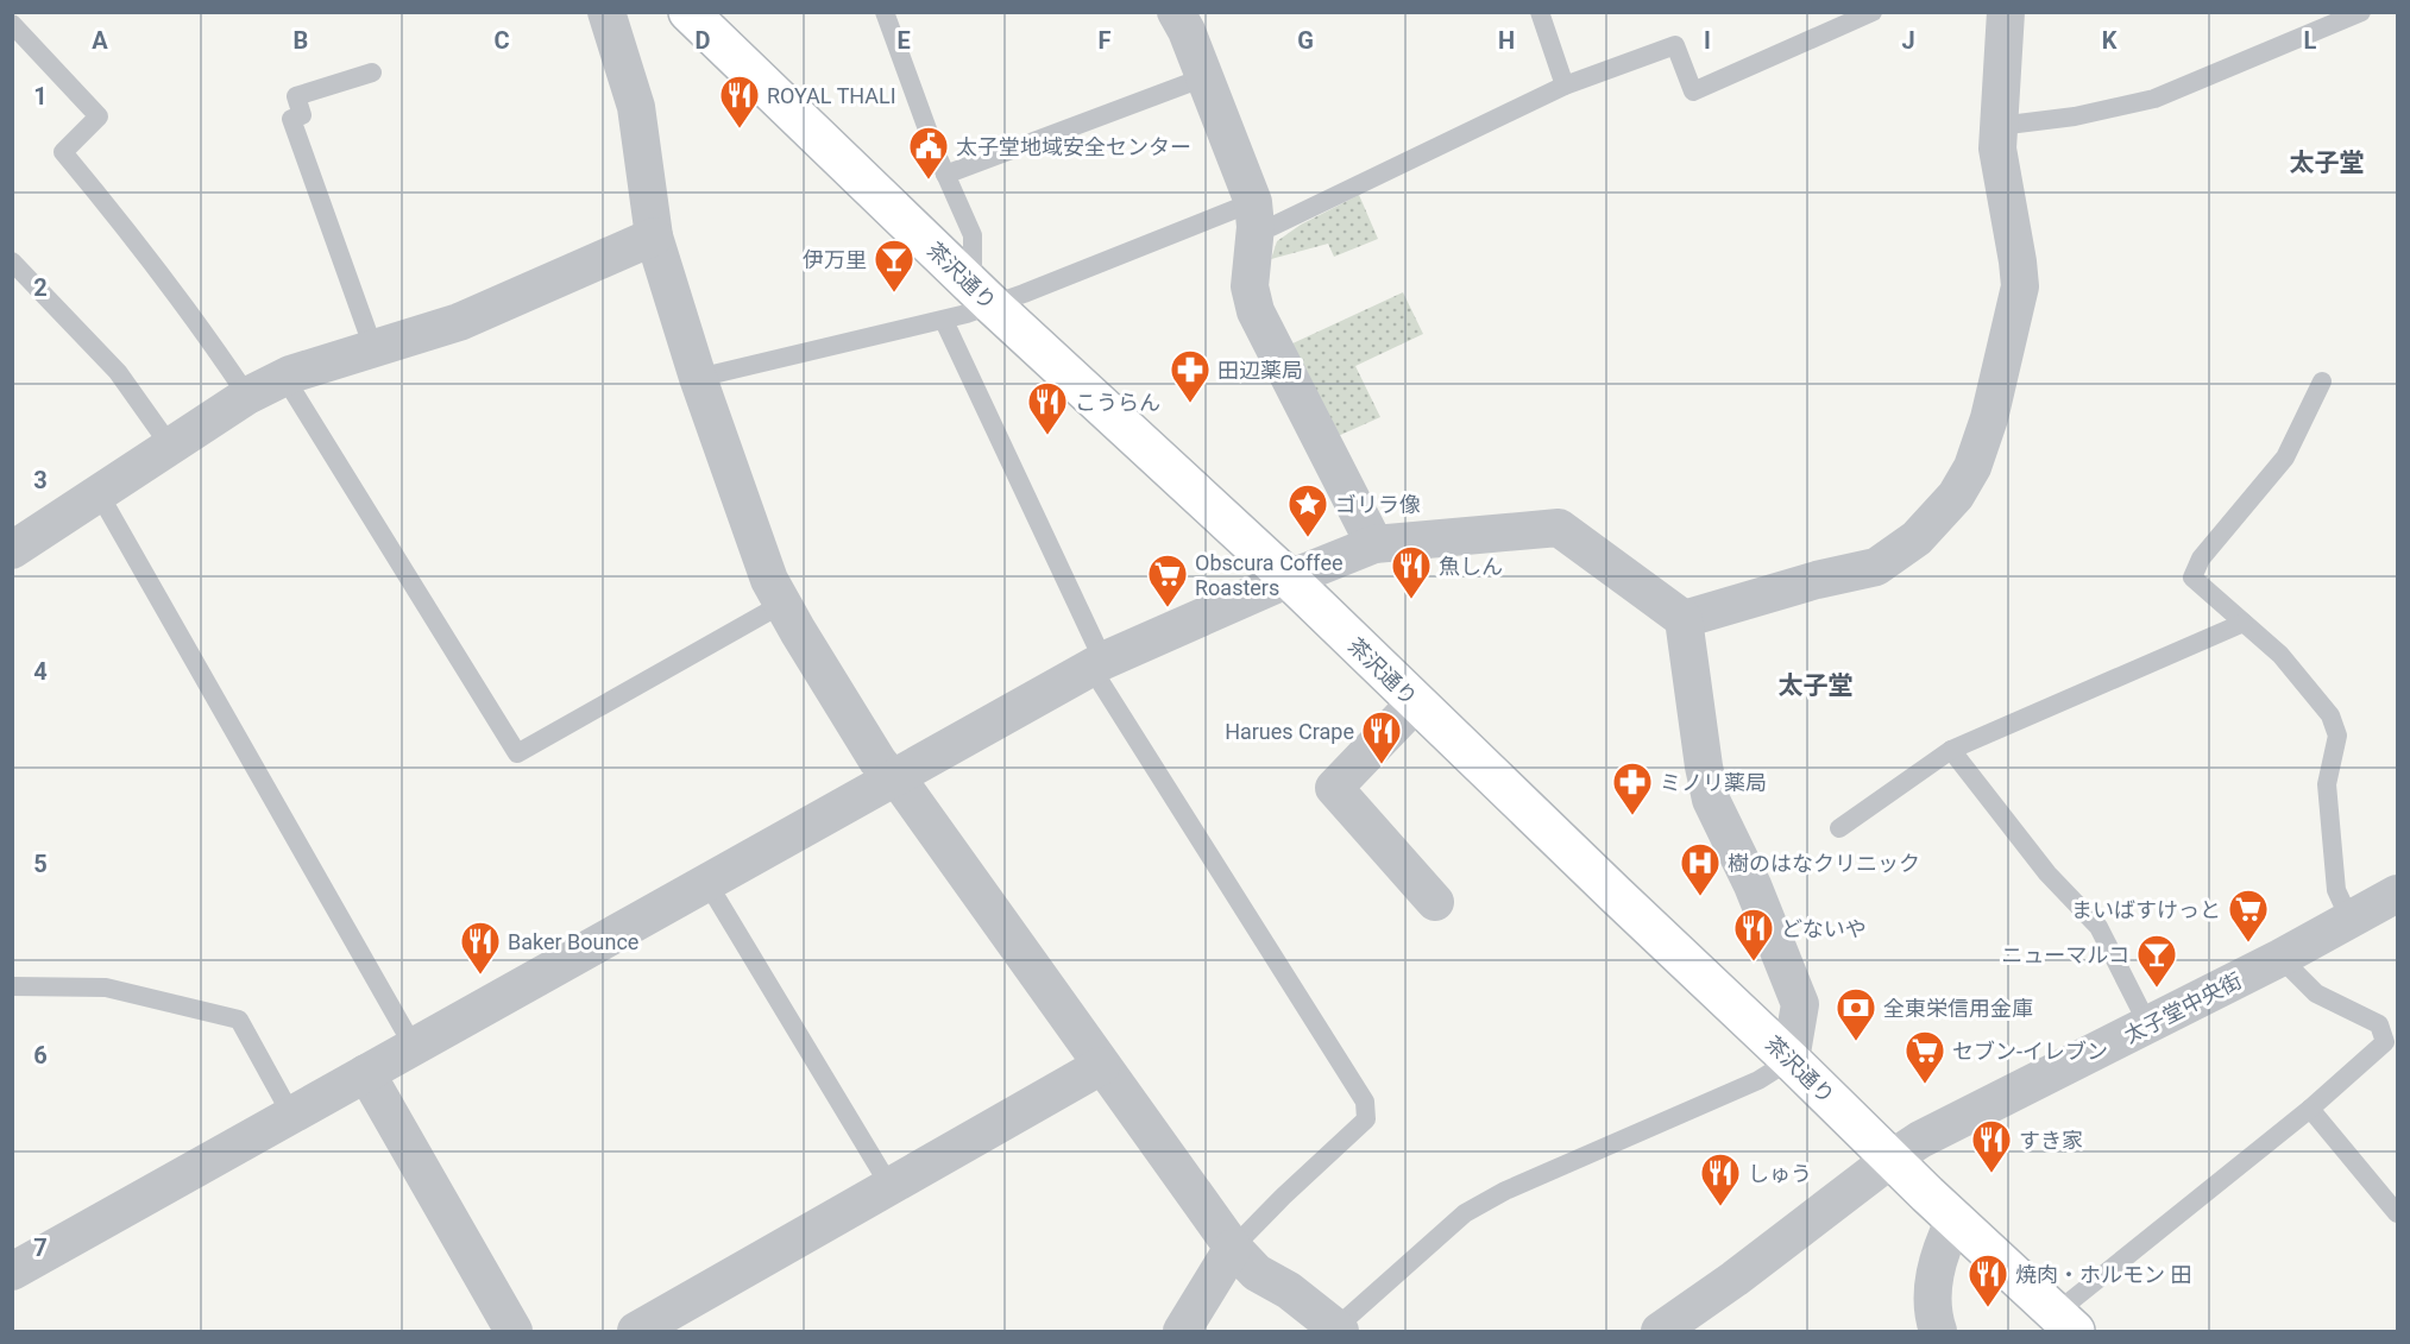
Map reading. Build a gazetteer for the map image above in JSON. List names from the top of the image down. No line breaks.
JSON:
{"streets":{"street":["茶沢通り","太子堂中央街"]},"crossings":[["茶沢通り","太子堂中央街"]],"districts":["太子堂","太子堂"],"places":{"restaurant":["ROYAL THALI","こうらん","魚しん","Harues Crape","どないや","Baker Bounce","すき家","しゅう","焼肉・ホルモン 田"],"public building":["太子堂地域安全センター"],"bar":["伊万里","ニューマルコ"],"pharmacy":["田辺薬局","ミノリ薬局"],"place":["ゴリラ像"],"supermarket":["Obscura Coffee Roasters","まいばすけっと","セブン-イレブン"],"hospital":["樹のはなクリニック"],"bank":["全東栄信用金庫"]},"grid":{"columns":["A","B","C","D","E","F","G","H","I","J","K","L"],"rows":["1","2","3","4","5","6","7"]}}
